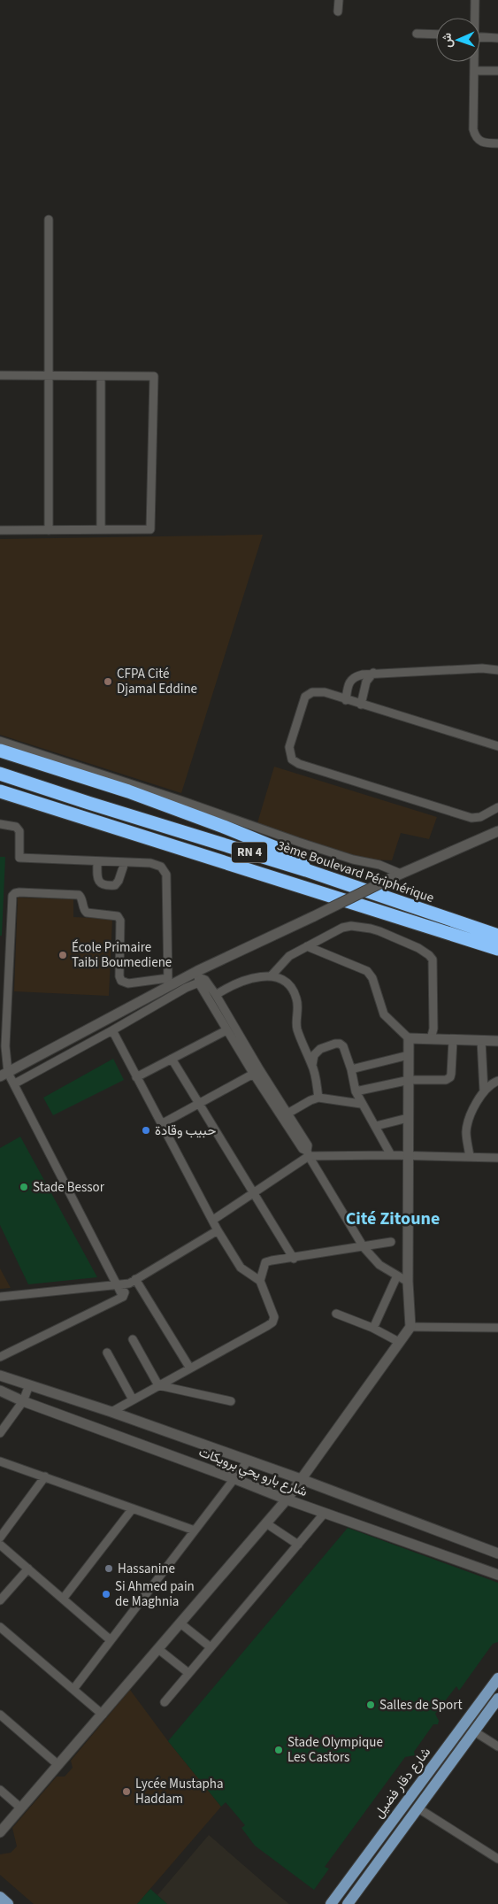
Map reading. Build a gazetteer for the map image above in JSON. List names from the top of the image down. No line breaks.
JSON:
{"streets":{"highway":["RN 4","3ème Boulevard Périphérique"],"main road":["شارع بارو يحي برويكات","شارع دقار فضيل"]},"districts":["Cité Zitoune"],"places":["CFPA Cité Djamal Eddine","École Primaire Taibi Boumediene","حبيب وقادة","Stade Bessor","Hassanine","Si Ahmed pain de Maghnia","Salles de Sport","Stade Olympique Les Castors","Lycée Mustapha Haddam"],"north":"left"}
